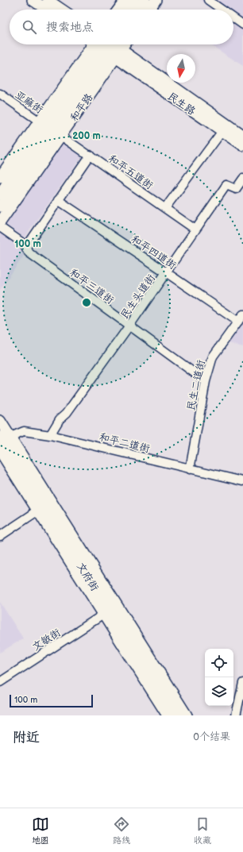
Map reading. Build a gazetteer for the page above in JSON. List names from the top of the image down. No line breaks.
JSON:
{"streets":{"main road":["民生路","和平路","文府街"],"street":["亚麻街","和平五道街","和平四道街","和平三道街","民生头道街","民生二道街","和平二道街","文敏街"]},"crossings":[["亚麻街","和平路"],["亚麻街","和平五道街"],["和平路","和平五道街"],["和平五道街","民生头道街"],["和平四道街","民生头道街"],["和平四道街","民生二道街"],["和平三道街","民生头道街"],["和平三道街","民生二道街"],["民生头道街","和平二道街"],["民生二道街","和平二道街"],["和平二道街","文府街"],["文府街","文敏街"]],"scale_bar":"100 m","north":"bottom","page":{"search":"搜索地点","scale":"100 m","heading":["附近","0个结果"],"nav":["地图","路线","收藏"]},"rings":["200 m","100 m"]}
